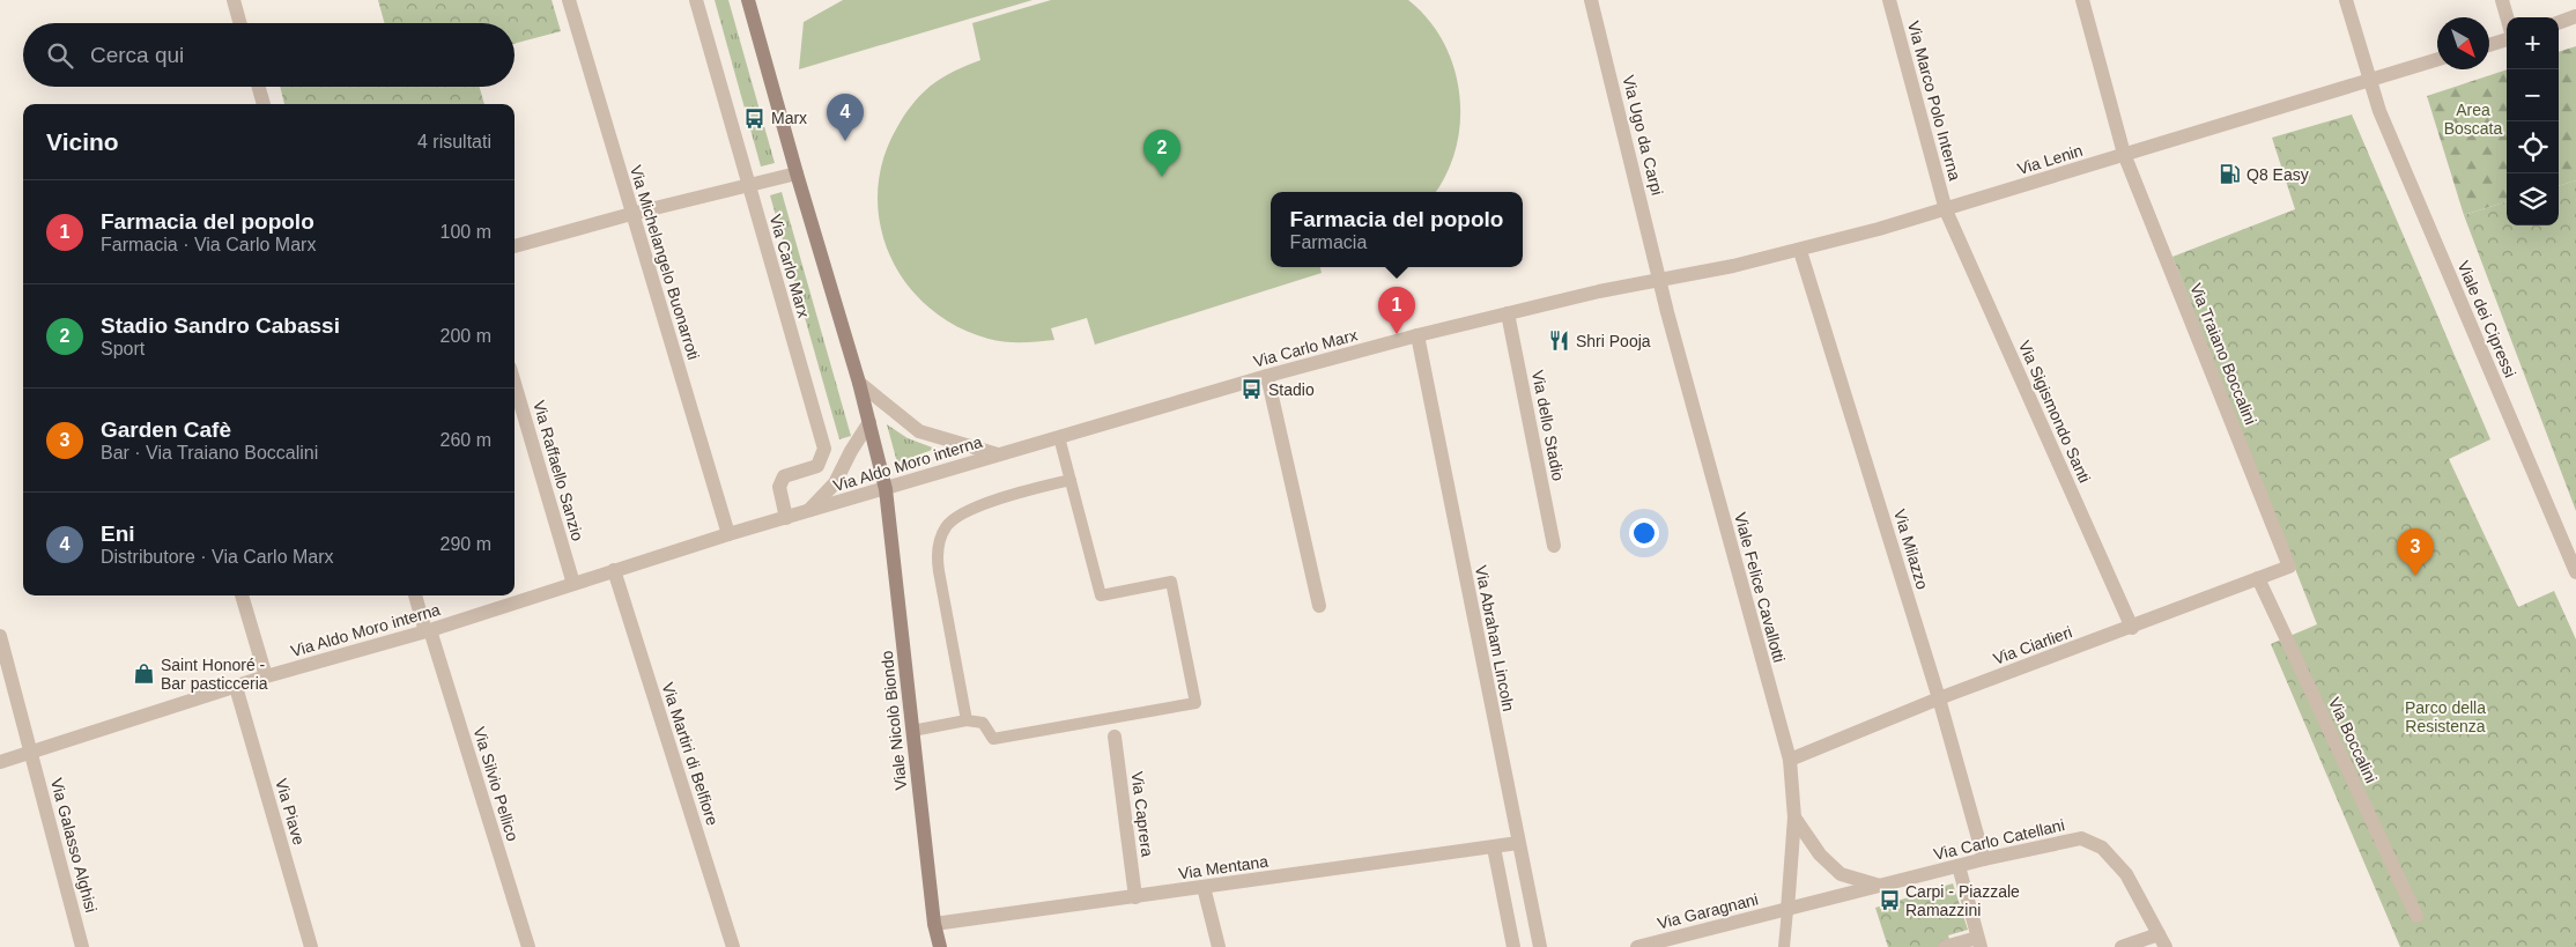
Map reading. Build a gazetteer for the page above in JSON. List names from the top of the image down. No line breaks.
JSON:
{"streets":{"main road":["Via Carlo Marx","Viale Nicolò Biondo"],"street":["Via Marco Polo Interna","Via Ugo da Carpi","Via Lenin","Via Michelangelo Buonarroti","Viale dei Cipressi","Via Traiano Boccalini","Via Sigismondo Santi","Via dello Stadio","Via Aldo Moro interna","Via Raffaello Sanzio","Via Milazzo","Viale Felice Cavallotti","Via Abraham Lincoln","Via Ciarlieri","Via Boccalini","Via Martiri di Belfiore","Via Silvio Pellico","Via Piave","Via Caprera","Via Carlo Catellani","Via Galasso Alghisi","Via Mentana","Via Garagnani"]},"crossings":[["Via Marco Polo Interna","Via Lenin"],["Via Marco Polo Interna","Via Sigismondo Santi"],["Via Ugo da Carpi","Via Lenin"],["Via Ugo da Carpi","Via Carlo Marx"],["Via Ugo da Carpi","Viale Felice Cavallotti"],["Via Lenin","Via Carlo Marx"],["Via Lenin","Viale dei Cipressi"],["Via Lenin","Via Traiano Boccalini"],["Via Lenin","Via Sigismondo Santi"],["Via Lenin","Via Milazzo"],["Via Lenin","Viale Felice Cavallotti"],["Via Michelangelo Buonarroti","Via Aldo Moro interna"],["Via Carlo Marx","Via dello Stadio"],["Via Carlo Marx","Via Aldo Moro interna"],["Via Carlo Marx","Viale Felice Cavallotti"],["Via Carlo Marx","Via Abraham Lincoln"],["Via Carlo Marx","Viale Nicolò Biondo"],["Via Traiano Boccalini","Via Ciarlieri"],["Via Sigismondo Santi","Via Ciarlieri"],["Via Aldo Moro interna","Via Raffaello Sanzio"],["Via Aldo Moro interna","Viale Nicolò Biondo"],["Via Aldo Moro interna","Via Martiri di Belfiore"],["Via Aldo Moro interna","Via Silvio Pellico"],["Via Aldo Moro interna","Via Piave"],["Via Aldo Moro interna","Via Galasso Alghisi"],["Via Milazzo","Via Ciarlieri"],["Via Milazzo","Via Carlo Catellani"],["Viale Felice Cavallotti","Via Ciarlieri"],["Viale Felice Cavallotti","Via Carlo Catellani"],["Viale Felice Cavallotti","Via Garagnani"],["Via Abraham Lincoln","Via Mentana"],["Via Ciarlieri","Via Boccalini"],["Viale Nicolò Biondo","Via Mentana"],["Via Caprera","Via Mentana"],["Via Carlo Catellani","Via Garagnani"]],"parks":["Area Boscata","Parco della Resistenza"],"places":{"bus stop":["Marx","Stadio","Carpi - Piazzale Ramazzini"],"fuel station":["Q8 Easy"],"restaurant":["Shri Pooja"],"shop":["Saint Honoré - Bar pasticceria"]},"north":"bottom right","page":{"map_buttons":["+","−"],"search":"Cerca qui","pins":["4","2","1","3"],"heading":["Vicino","4 risultati"],"list":[{"mark":"1","name":"Farmacia del popolo","note":"Farmacia · Via Carlo Marx","value":"100 m"},{"mark":"2","name":"Stadio Sandro Cabassi","note":"Sport","value":"200 m"},{"mark":"3","name":"Garden Cafè","note":"Bar · Via Traiano Boccalini","value":"260 m"},{"mark":"4","name":"Eni","note":"Distributore · Via Carlo Marx","value":"290 m"}],"popup":["Farmacia del popolo","Farmacia"]}}
